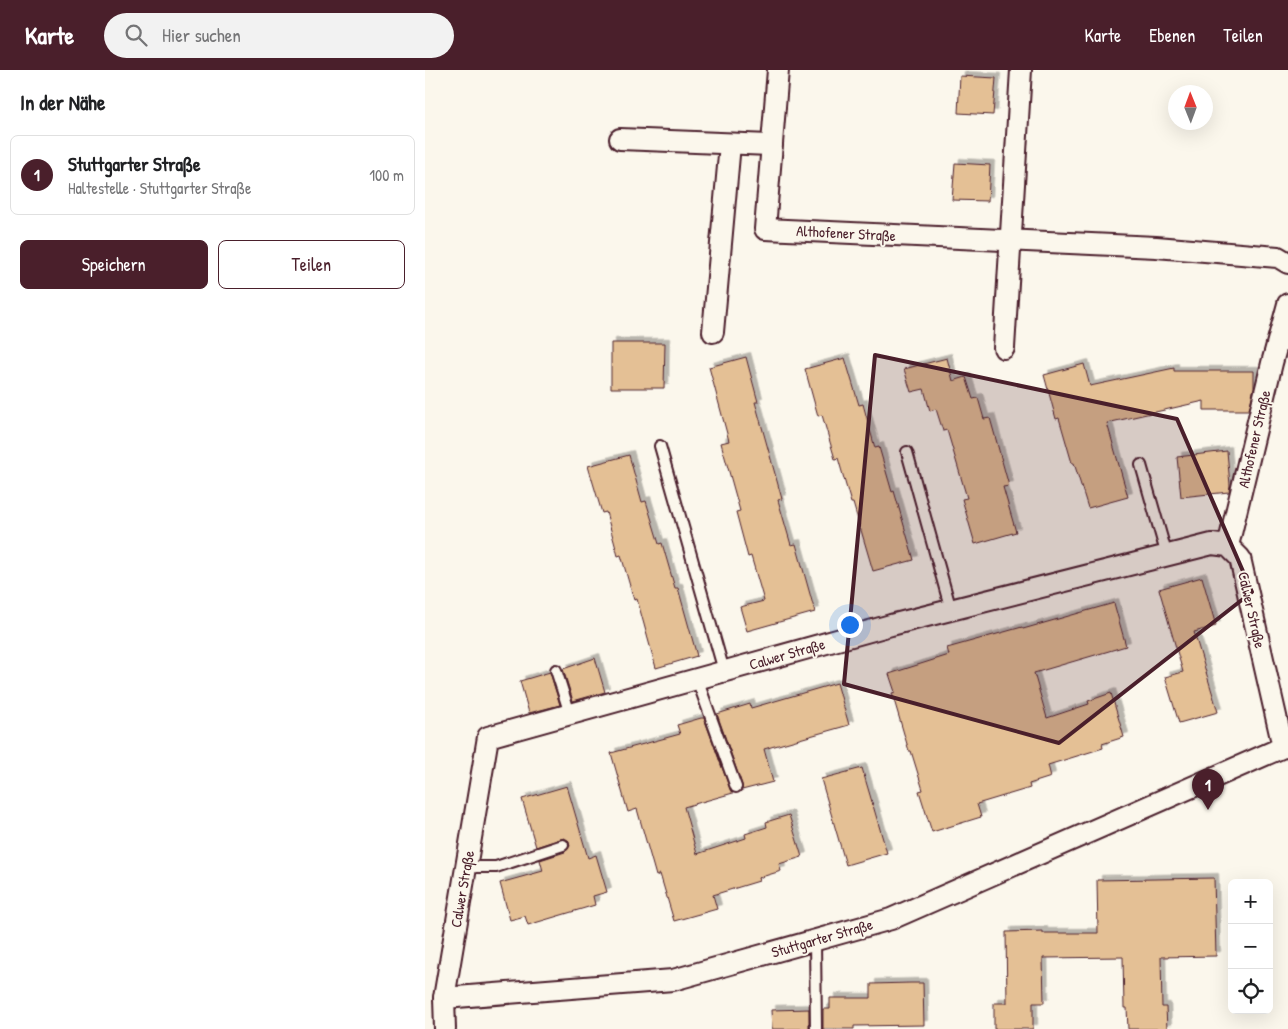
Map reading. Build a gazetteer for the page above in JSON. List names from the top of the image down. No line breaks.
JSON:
{"streets":{"street":["Althofener Straße","Calwer Straße","Stuttgarter Straße"]},"crossings":[["Althofener Straße","Calwer Straße"],["Calwer Straße","Stuttgarter Straße"]],"north":"top","page":{"header":"Karte","search":"Hier suchen","nav":["Karte","Ebenen","Teilen"],"heading":"In der Nähe","list":[{"mark":"1","name":"Stuttgarter Straße","note":"Haltestelle · Stuttgarter Straße","value":"100 m"}],"buttons":["Speichern","Teilen"],"pins":"1","map_buttons":["+","−"]}}
